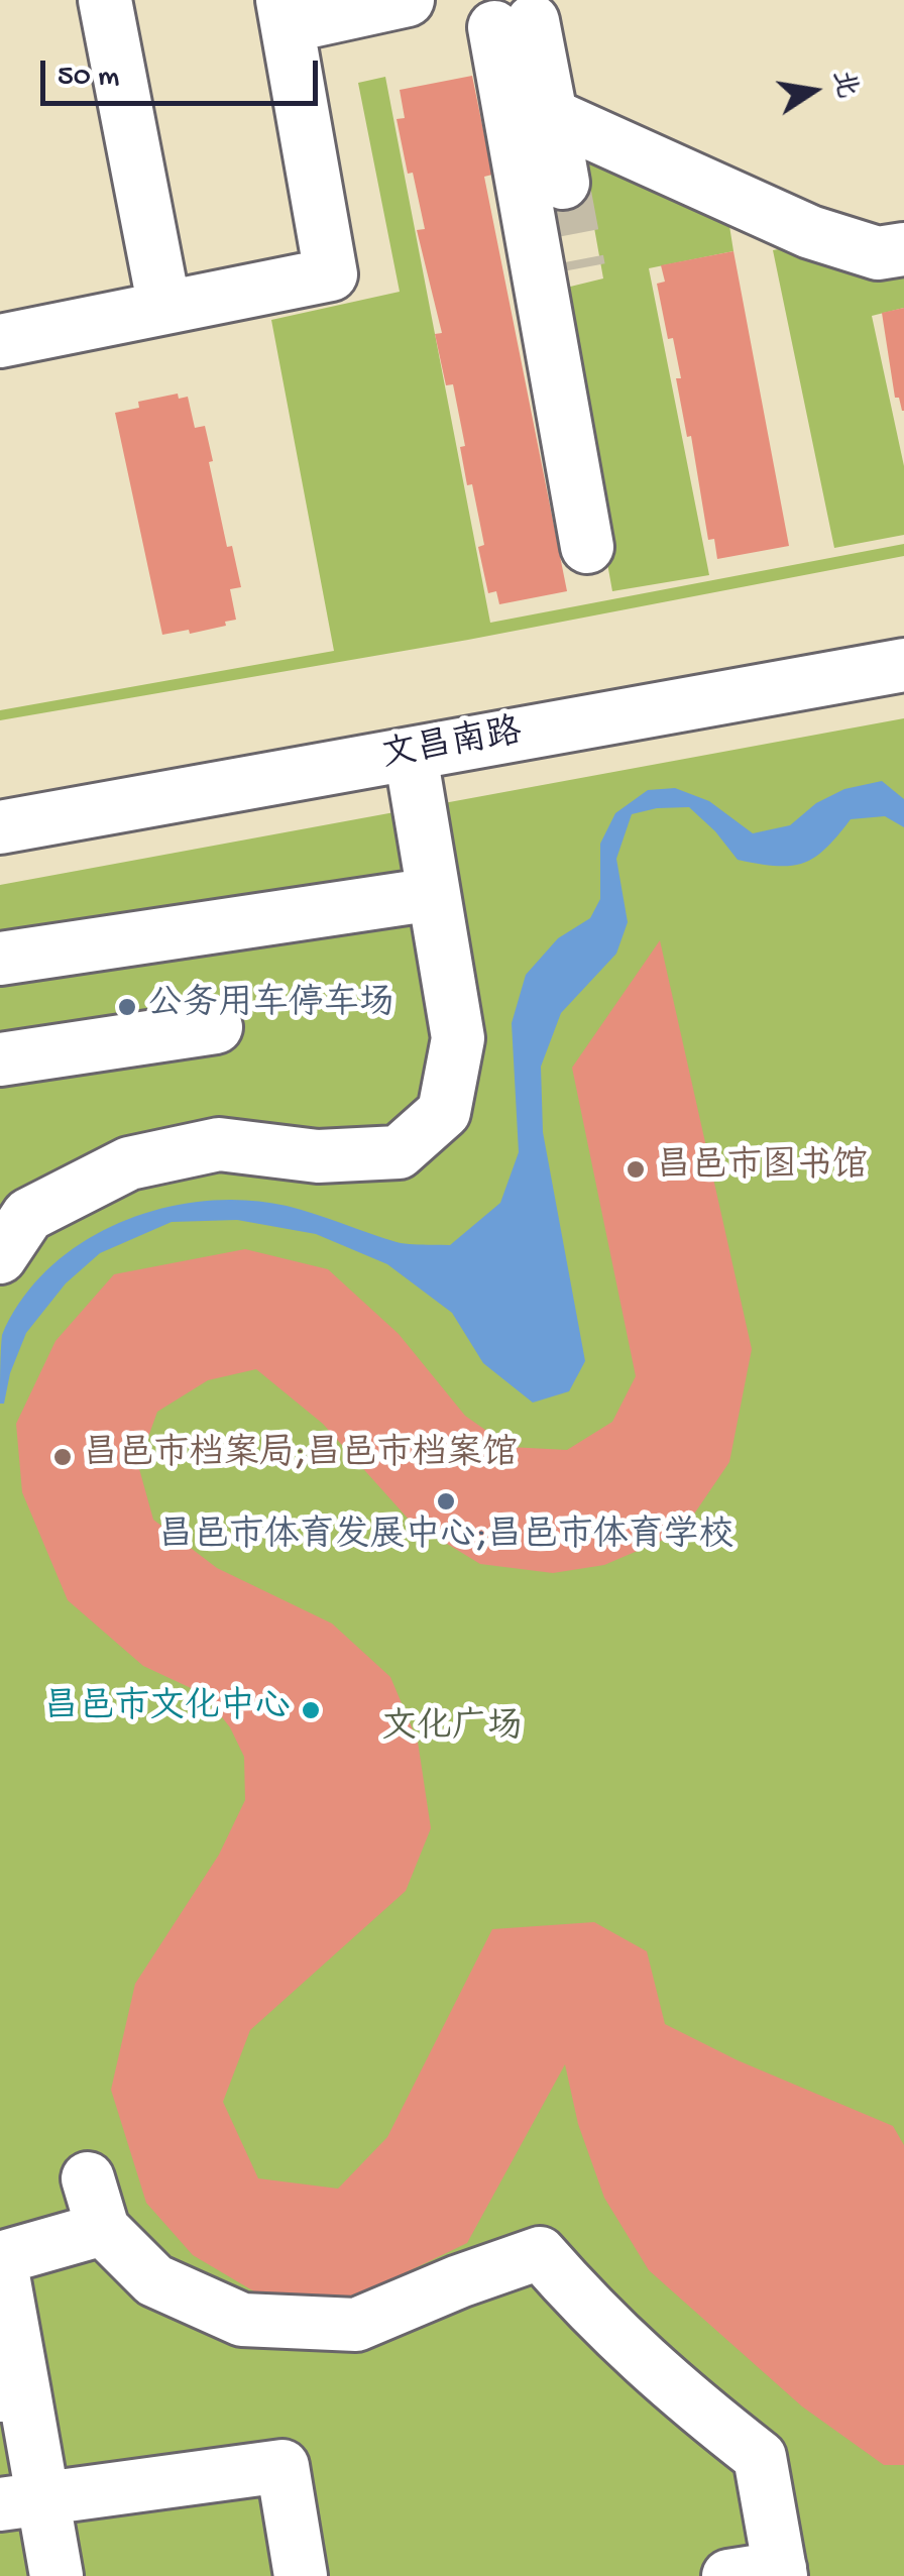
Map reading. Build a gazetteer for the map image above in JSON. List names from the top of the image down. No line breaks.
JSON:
{"streets":{"street":["文昌南路"]},"parks":["文化广场"],"places":["公务用车停车场","昌邑市图书馆","昌邑市档案局;昌邑市档案馆","昌邑市体育发展中心;昌邑市体育学校","昌邑市文化中心"],"scale_bar":"50 m","north":"right"}
